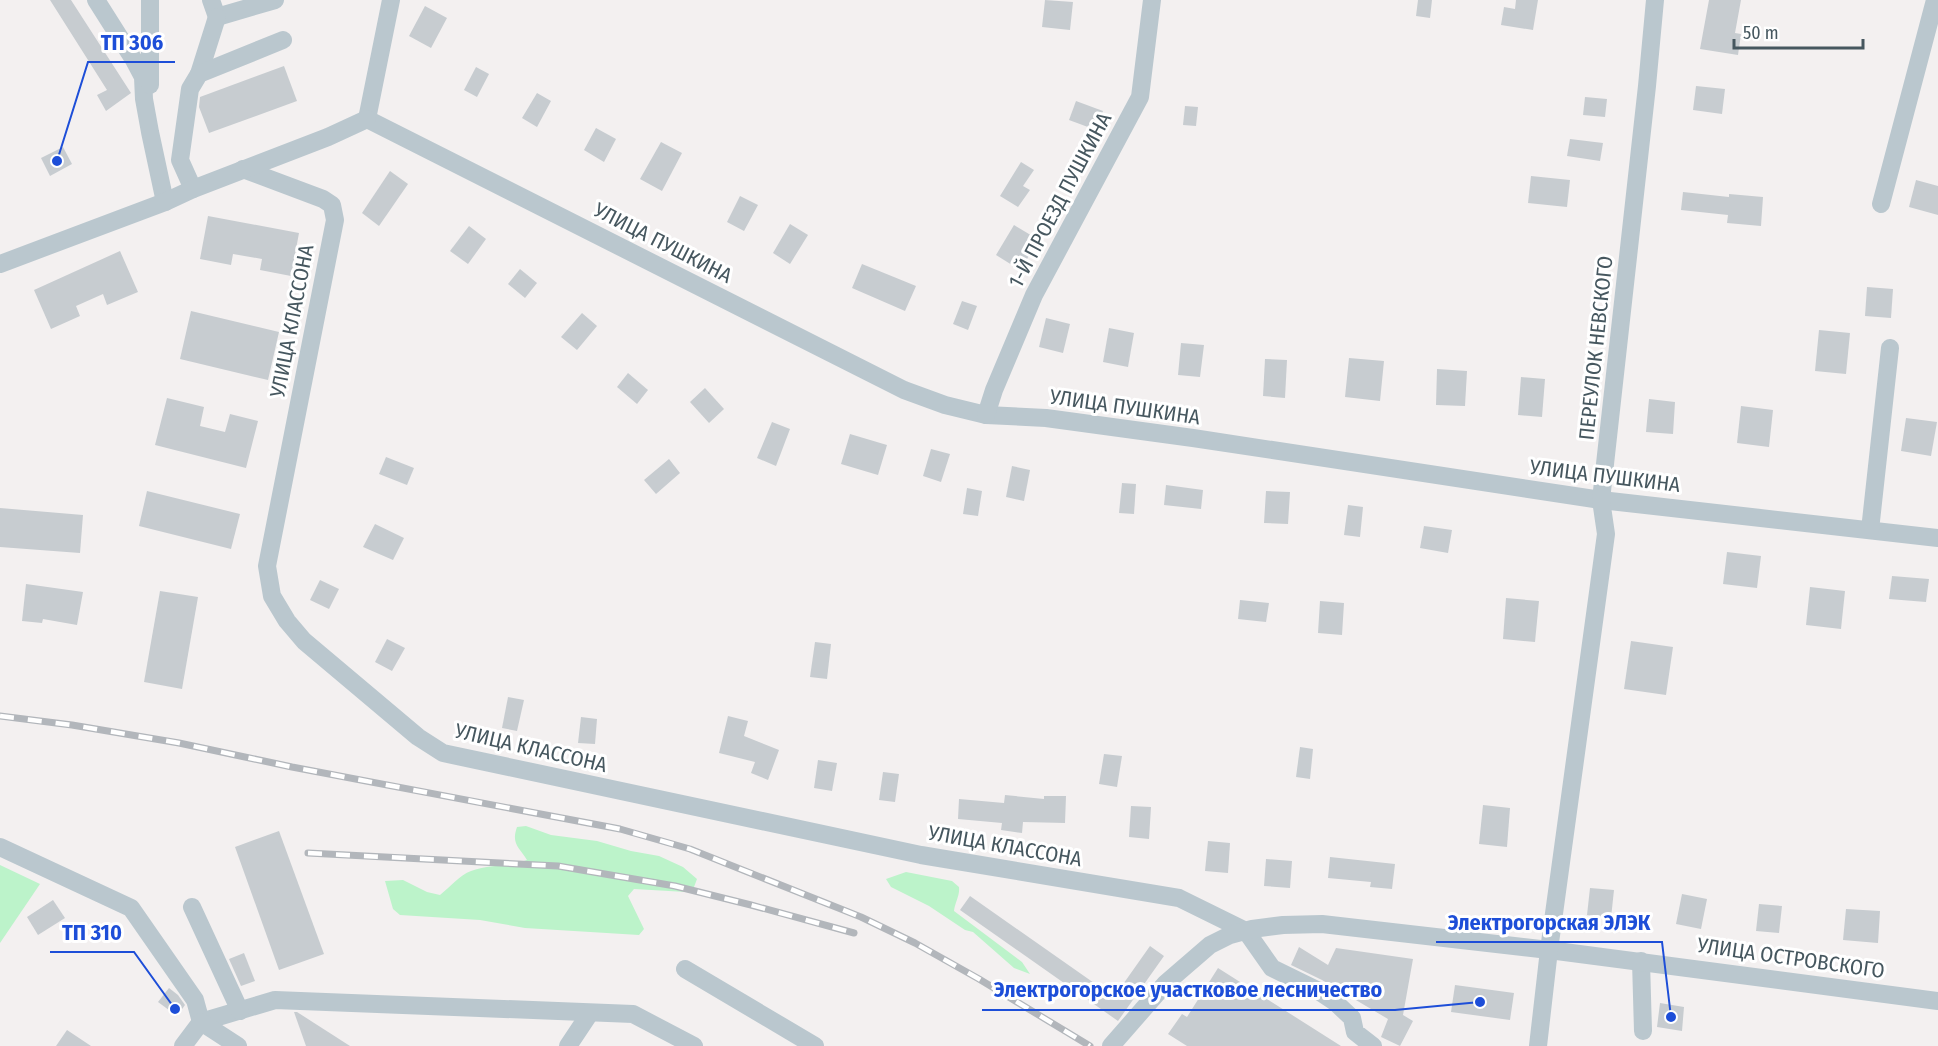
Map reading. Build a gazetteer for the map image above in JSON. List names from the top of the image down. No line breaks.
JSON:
{"streets":{"street":["1-Й ПРОЕЗД ПУШКИНА","УЛИЦА ПУШКИНА","УЛИЦА КЛАССОНА","ПЕРЕУЛОК НЕВСКОГО","УЛИЦА ОСТРОВСКОГО"]},"crossings":[["1-Й ПРОЕЗД ПУШКИНА","УЛИЦА ПУШКИНА"],["УЛИЦА ПУШКИНА","ПЕРЕУЛОК НЕВСКОГО"],["УЛИЦА КЛАССОНА","УЛИЦА ОСТРОВСКОГО"],["ПЕРЕУЛОК НЕВСКОГО","УЛИЦА ОСТРОВСКОГО"]],"places":["ТП 306","Электрогорское участковое лесничество","ТП 310","Электрогорская ЭЛЭК"],"scale_bar":"50 m"}
